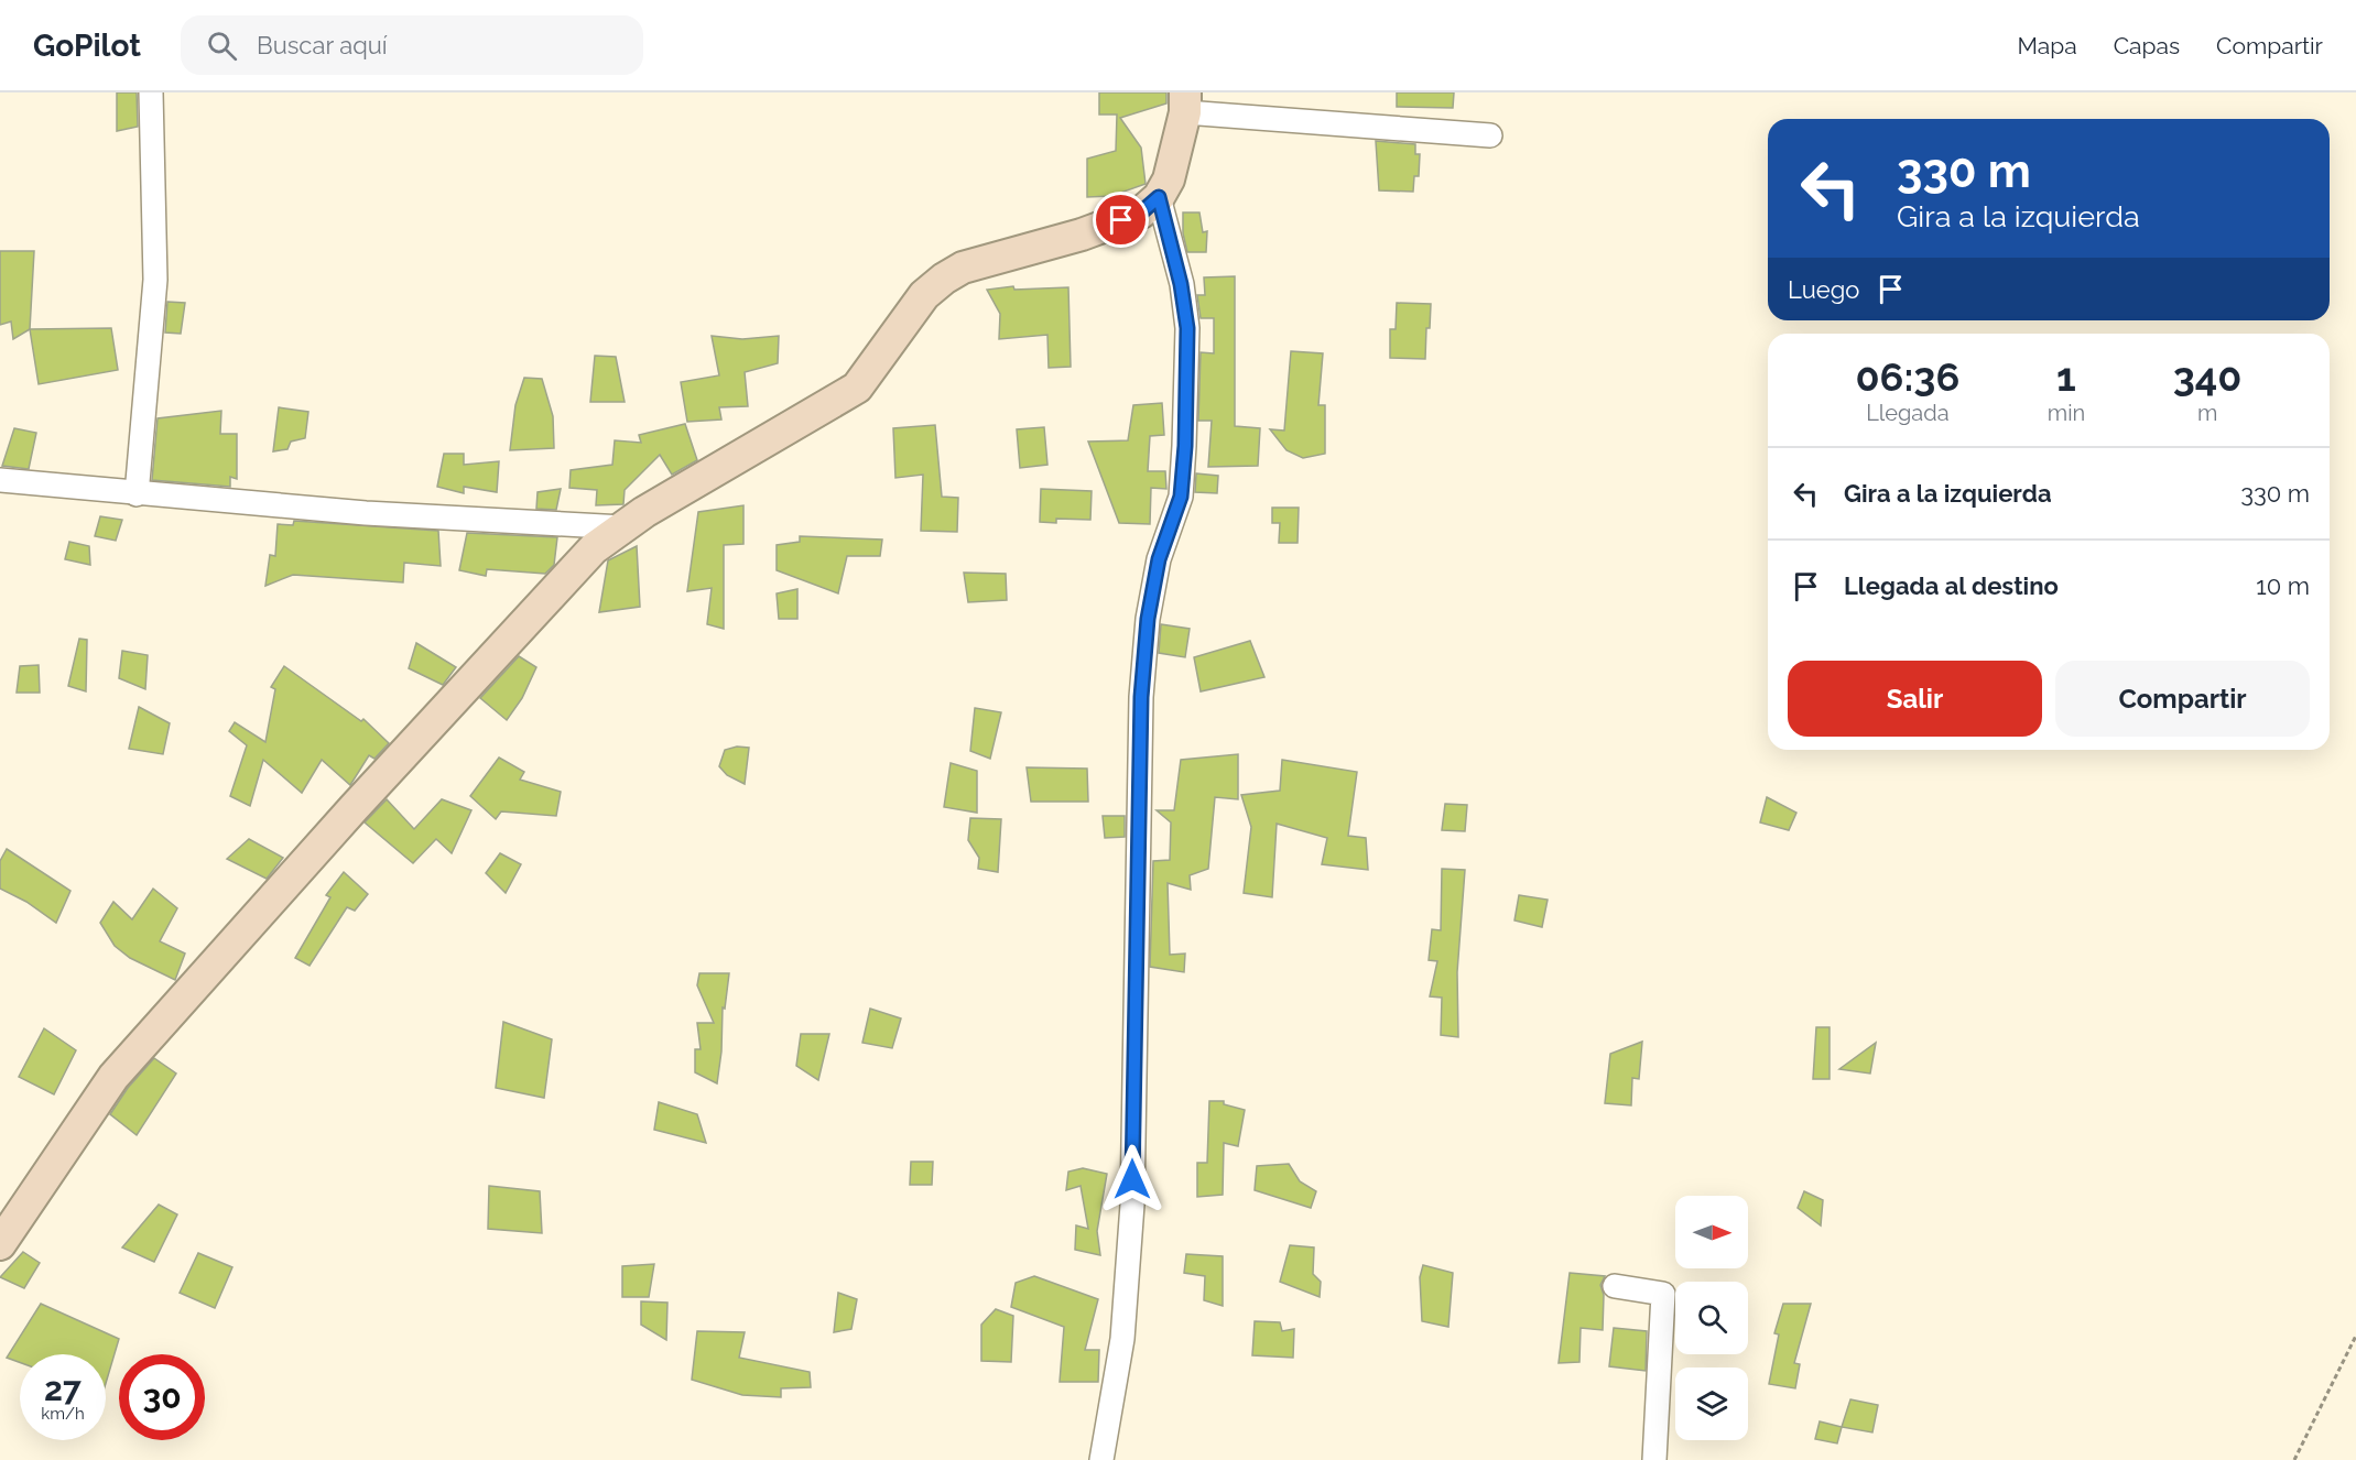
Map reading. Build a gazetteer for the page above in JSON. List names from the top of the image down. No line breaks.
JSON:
{"north":"right","page":{"header":"GoPilot","search":"Buscar aquí","nav":["Mapa","Capas","Compartir"],"turn":["330 m","Gira a la izquierda"],"then":"Luego","eta":["06:36","Llegada","1","min","340","m"],"list":[{"name":"Gira a la izquierda","value":"330 m"},{"name":"Llegada al destino","value":"10 m"}],"buttons":["Salir","Compartir"],"speed":"27 km/h","limit":"30"}}
